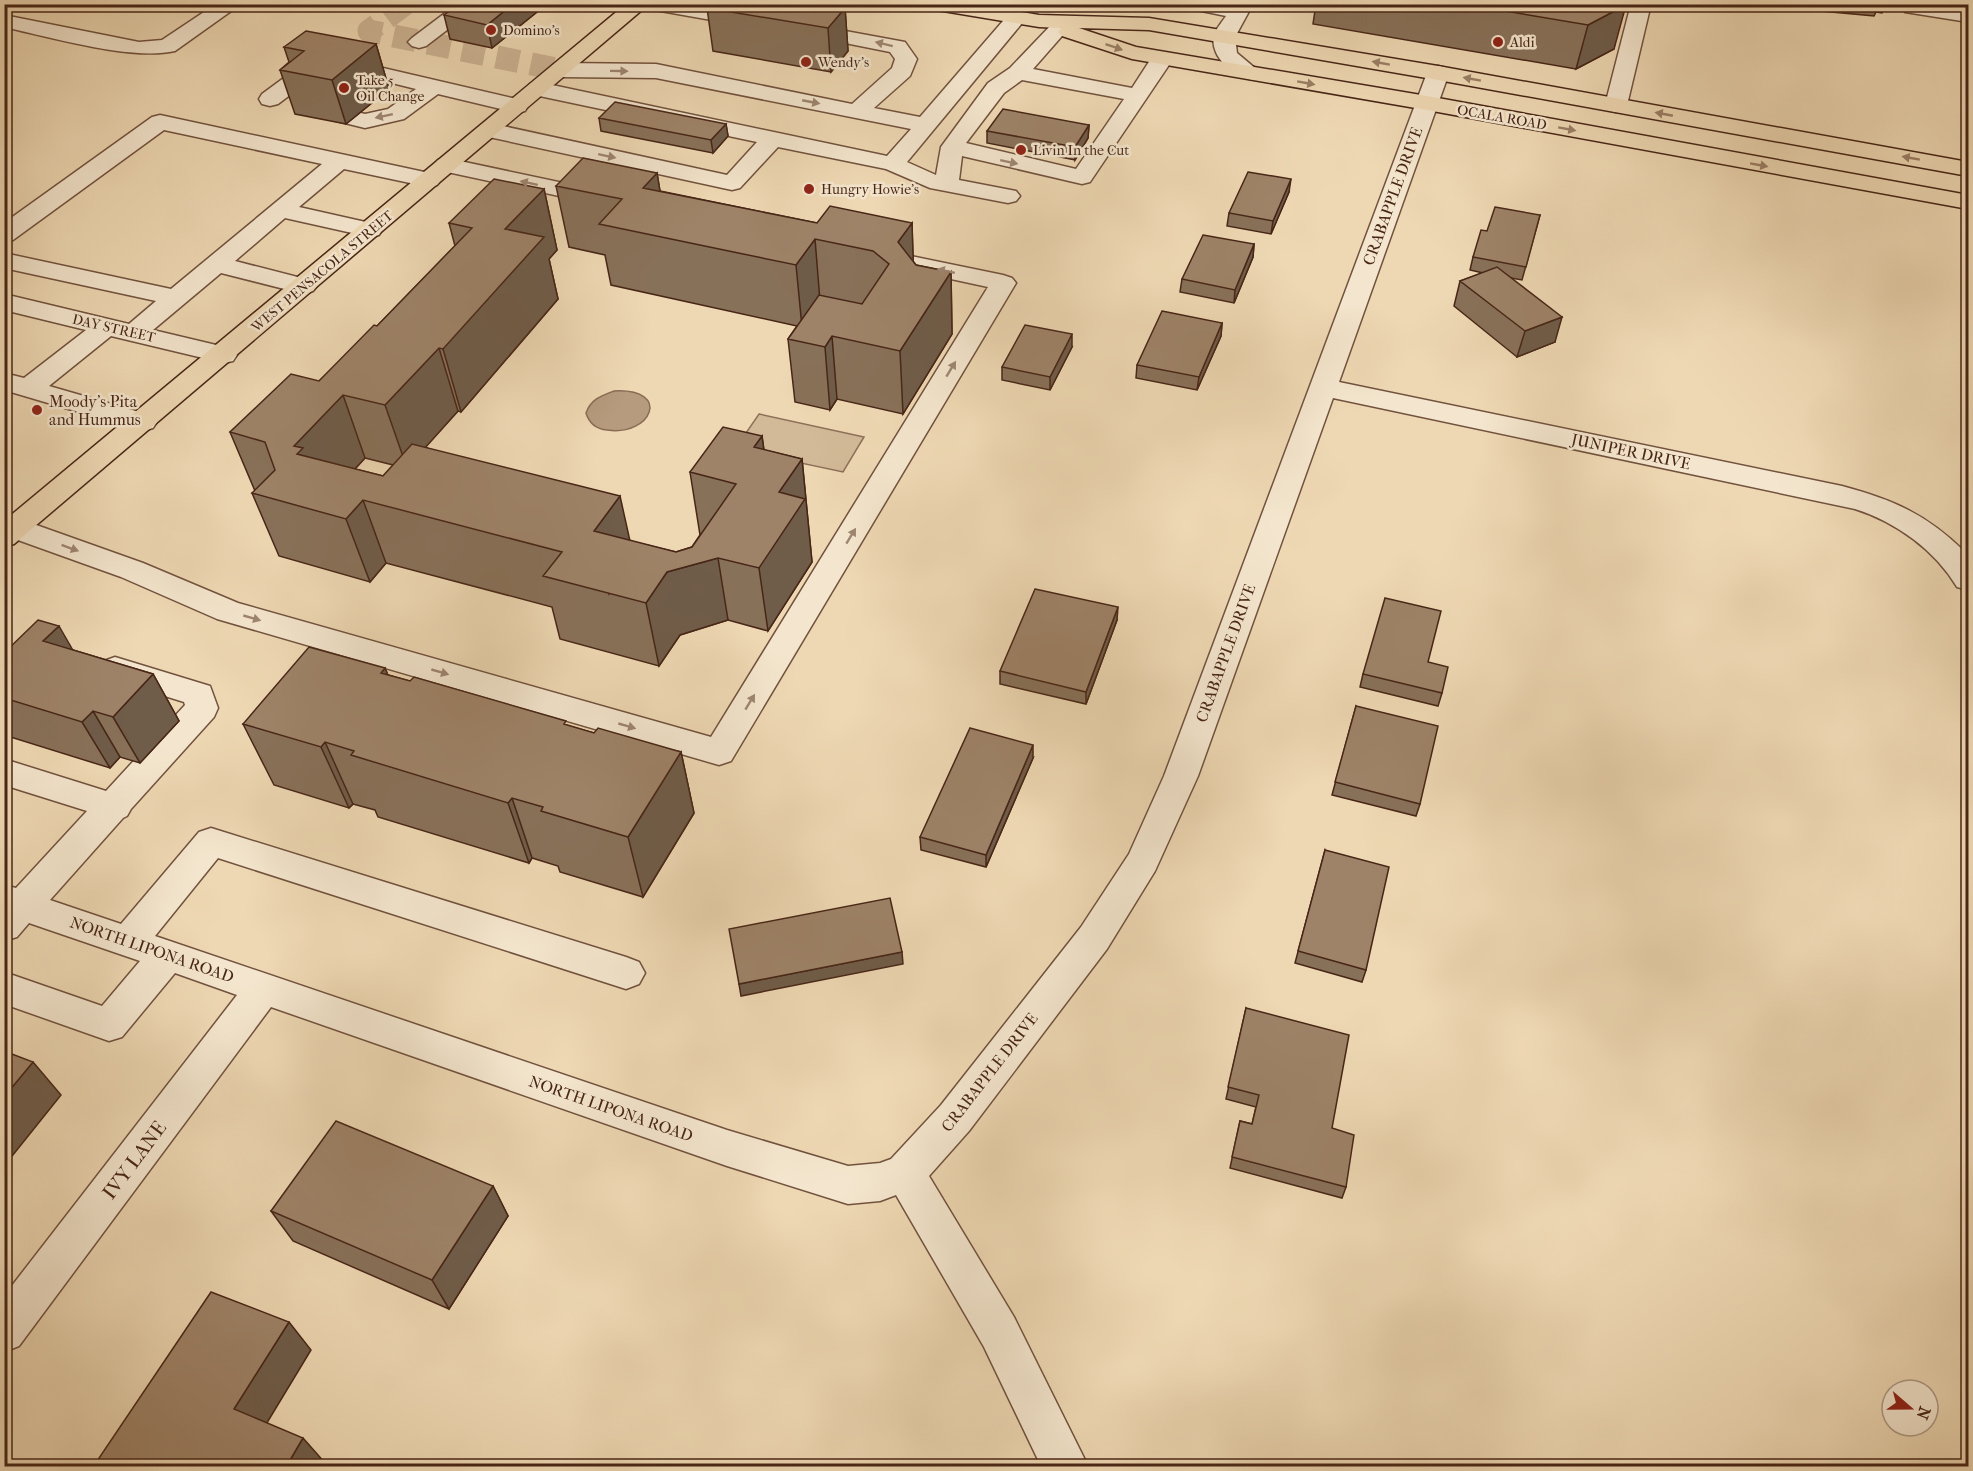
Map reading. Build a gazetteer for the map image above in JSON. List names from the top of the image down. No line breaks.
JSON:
{"streets":{"main road":["OCALA ROAD","WEST PENSACOLA STREET"],"street":["CRABAPPLE DRIVE","DAY STREET","JUNIPER DRIVE","NORTH LIPONA ROAD","IVY LANE"]},"crossings":[["OCALA ROAD","CRABAPPLE DRIVE"],["CRABAPPLE DRIVE","JUNIPER DRIVE"],["CRABAPPLE DRIVE","NORTH LIPONA ROAD"],["WEST PENSACOLA STREET","DAY STREET"],["NORTH LIPONA ROAD","IVY LANE"]],"places":["Domino's","Aldi","Wendy's","Take 5 Oil Change","Livin In the Cut","Hungry Howie's","Moody's Pita and Hummus"],"north":"right"}
